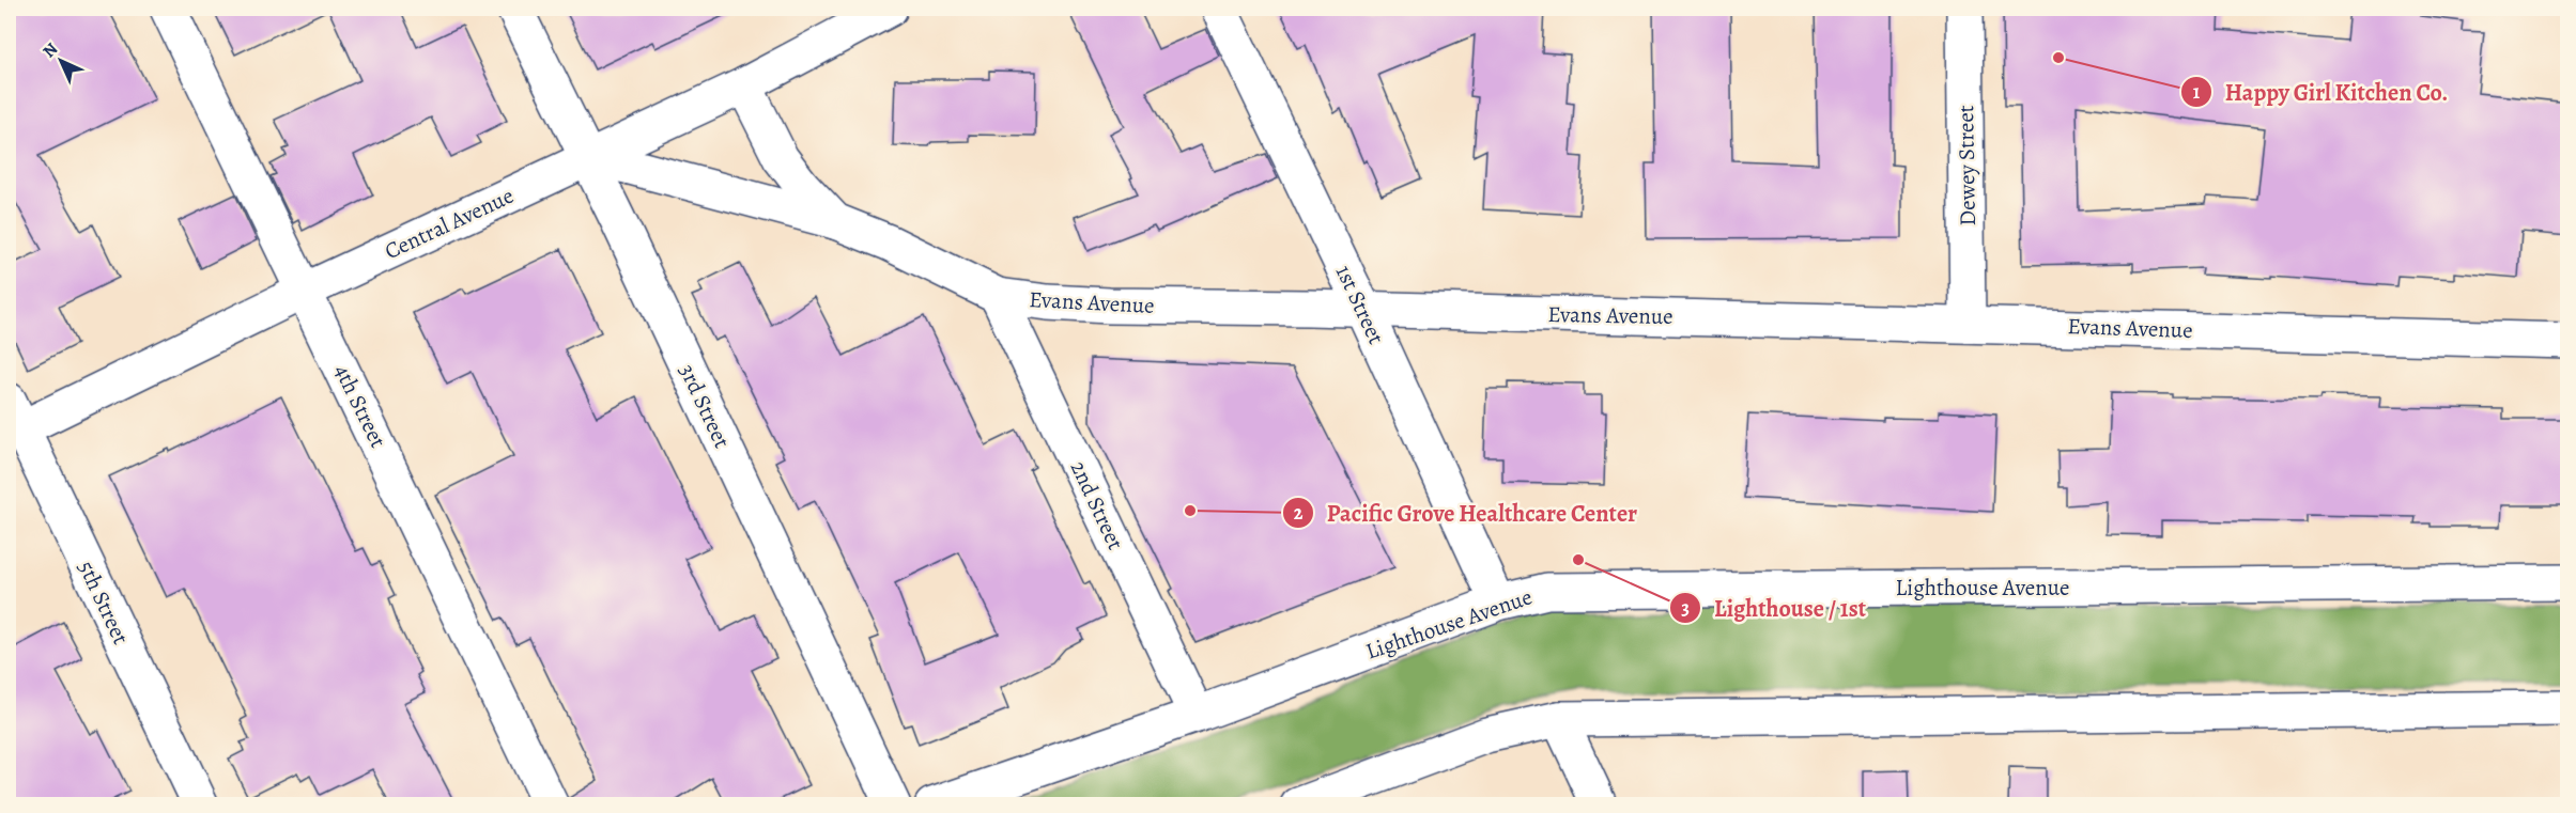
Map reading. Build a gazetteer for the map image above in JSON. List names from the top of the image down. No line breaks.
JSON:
{"streets":{"street":["Dewey Street","Central Avenue","Evans Avenue","1st Street","4th Street","3rd Street","2nd Street","Lighthouse Avenue","5th Street"]},"crossings":[["Dewey Street","Evans Avenue"],["Central Avenue","Evans Avenue"],["Central Avenue","4th Street"],["Central Avenue","3rd Street"],["Central Avenue","5th Street"],["Evans Avenue","1st Street"],["Evans Avenue","2nd Street"],["1st Street","Lighthouse Avenue"],["2nd Street","Lighthouse Avenue"]],"places":["Happy Girl Kitchen Co.","Pacific Grove Healthcare Center","Lighthouse / 1st"],"north":"top left"}
